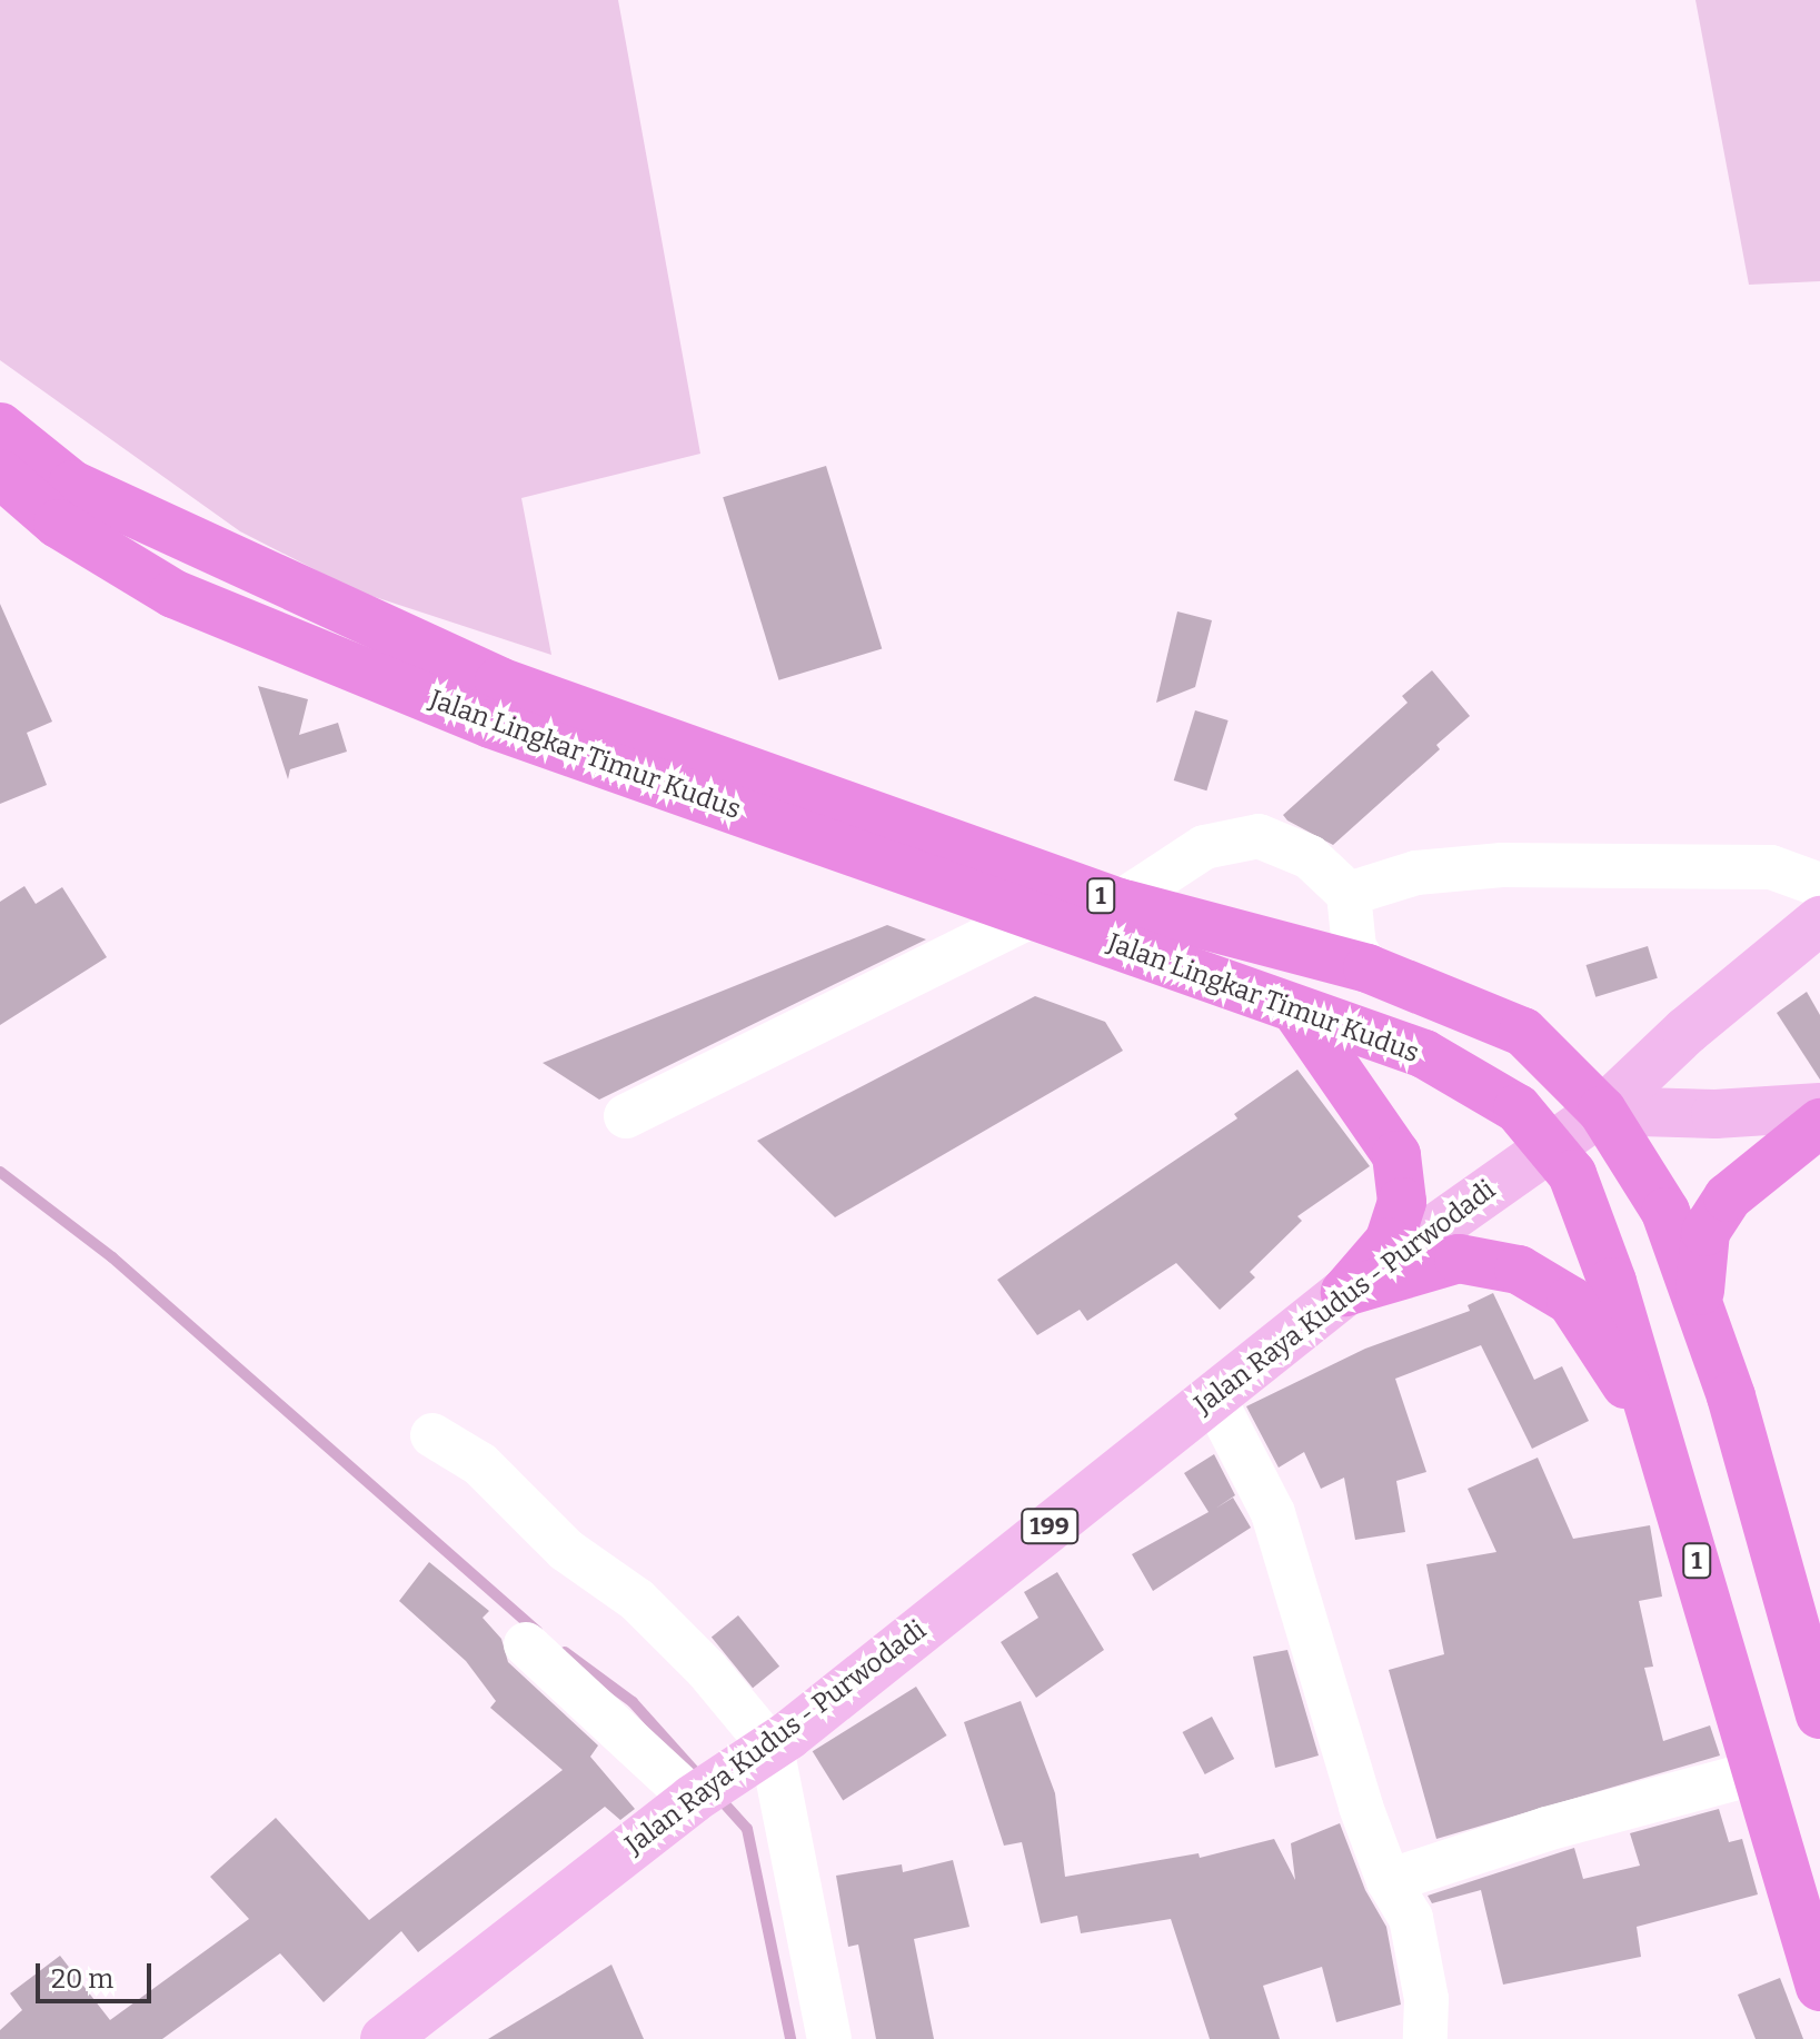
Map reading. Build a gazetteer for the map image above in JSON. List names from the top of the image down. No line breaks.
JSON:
{"streets":{"highway":["Jalan Lingkar Timur Kudus","1"],"main road":["Jalan Raya Kudus - Purwodadi","199"]},"crossings":[["Jalan Lingkar Timur Kudus","Jalan Raya Kudus - Purwodadi"]],"scale_bar":"20 m"}
